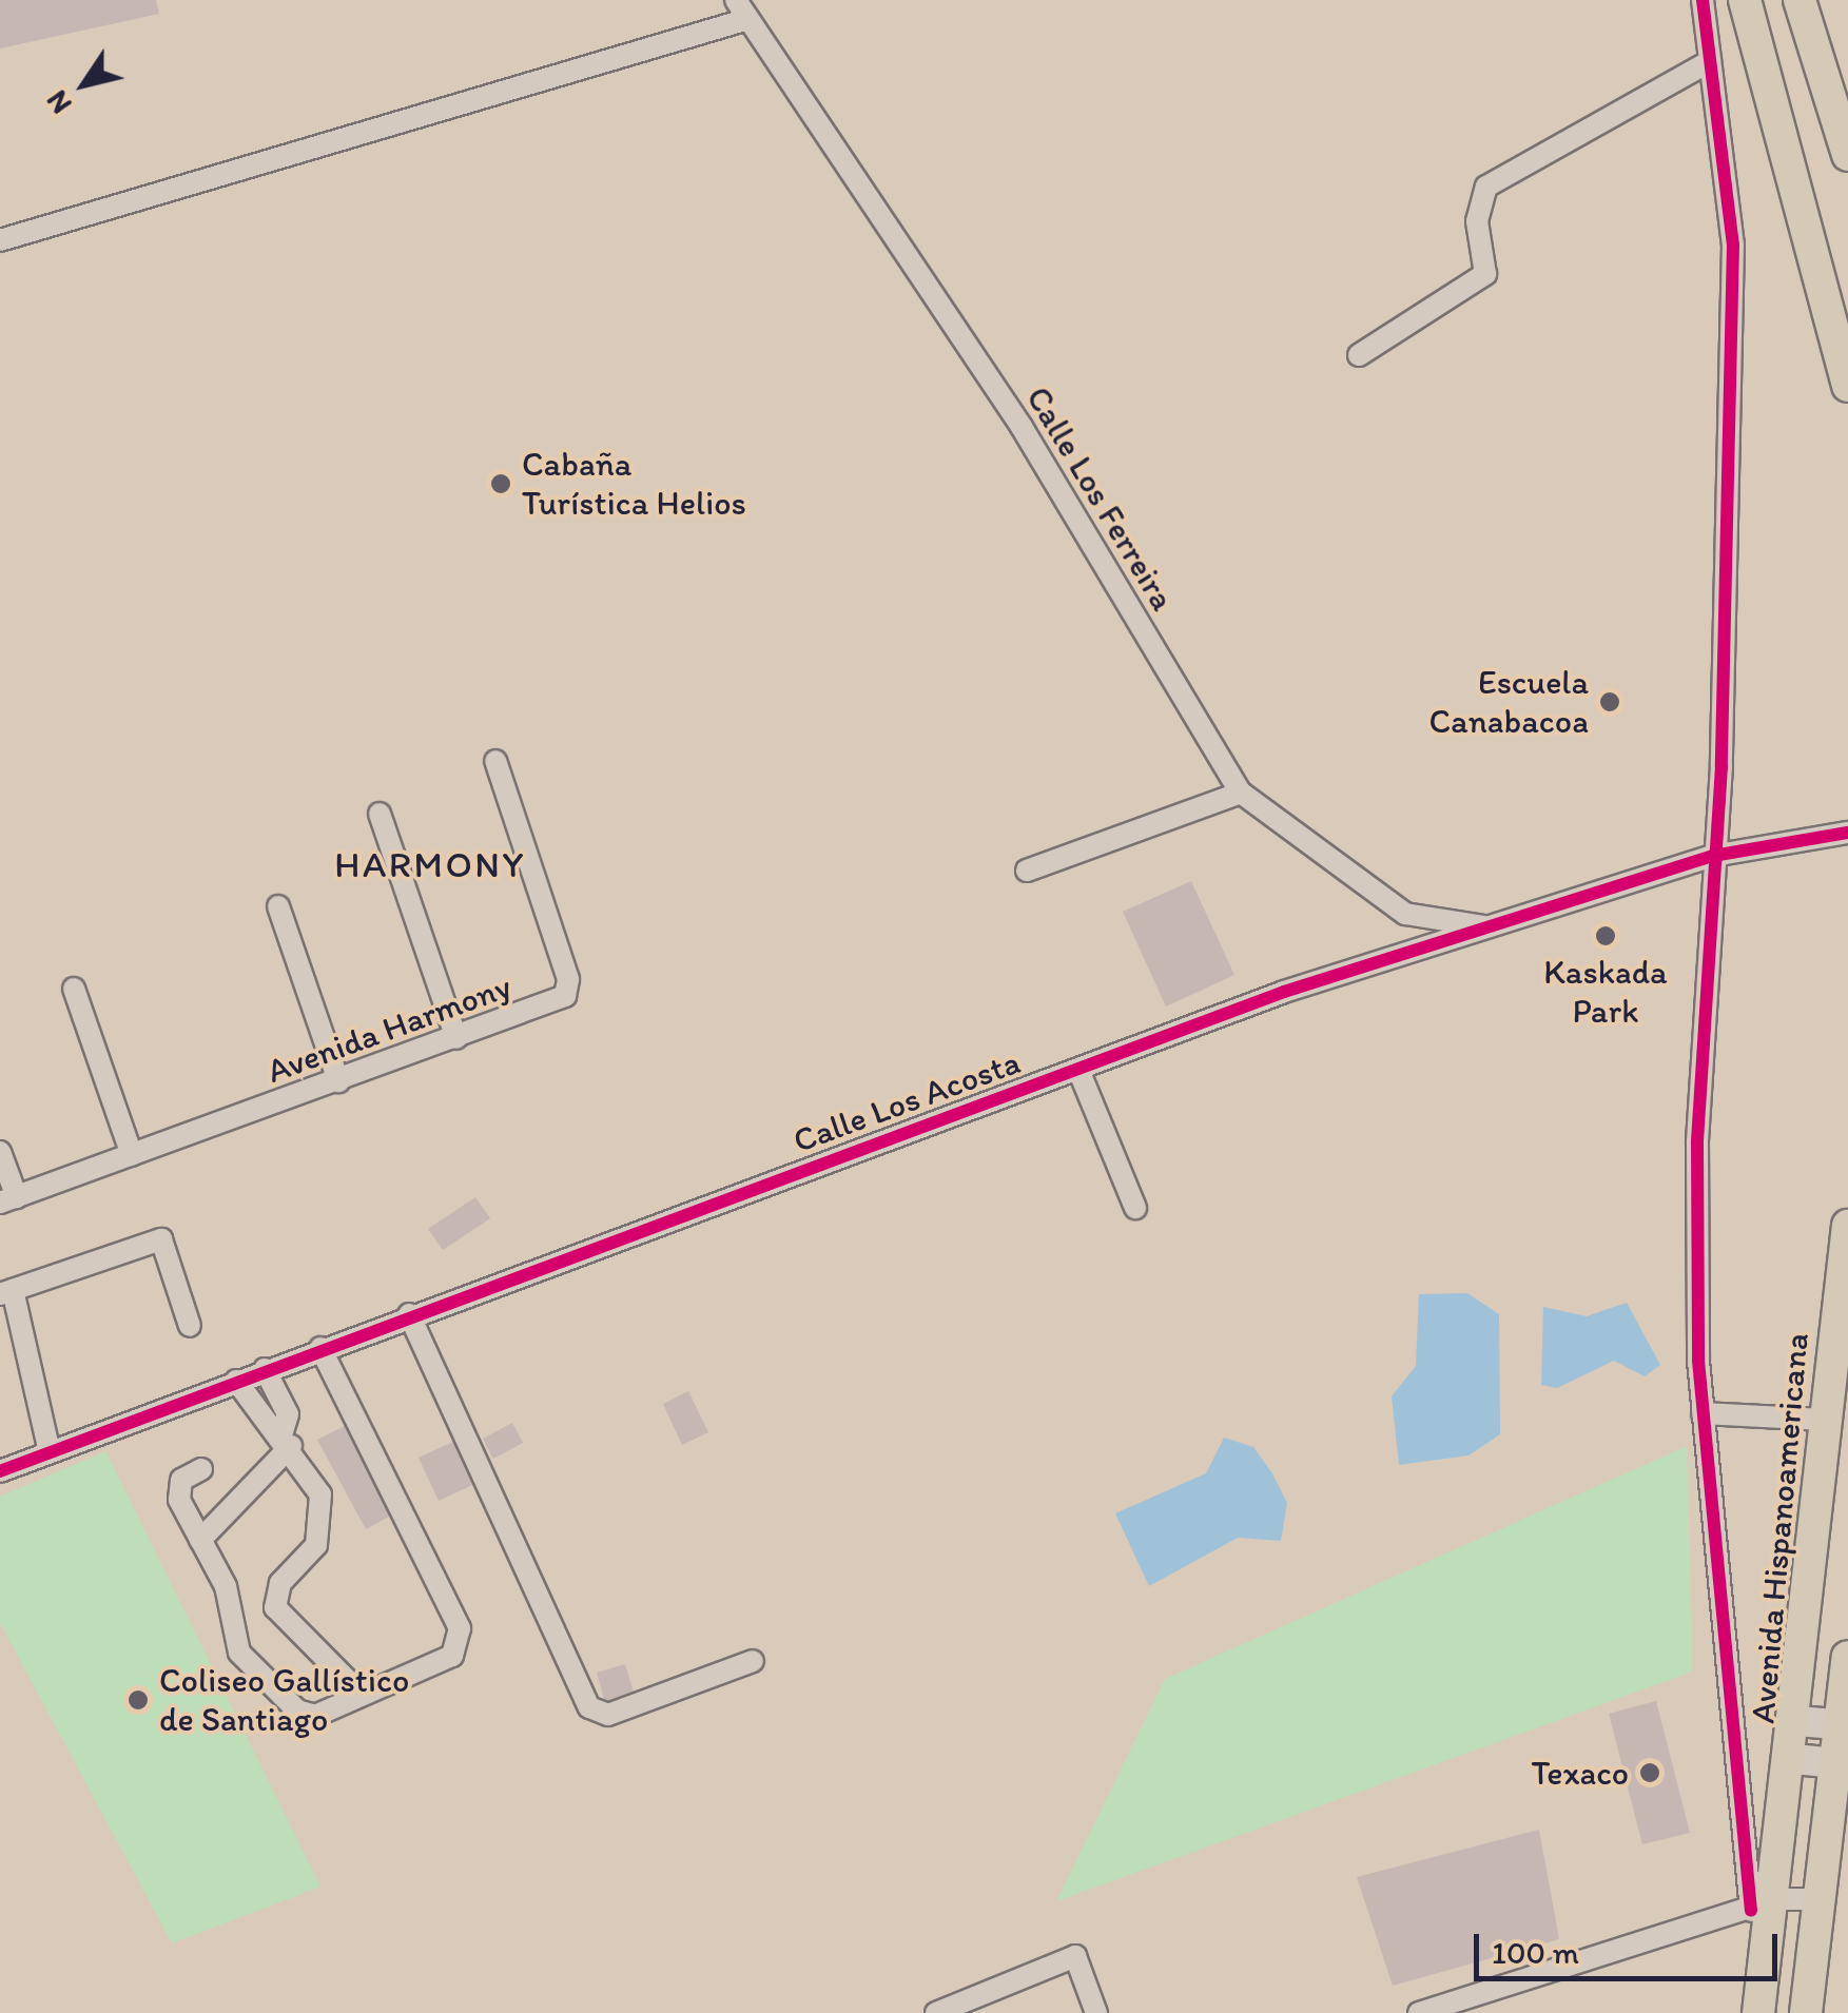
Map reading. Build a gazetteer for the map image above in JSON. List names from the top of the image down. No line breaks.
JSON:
{"streets":{"main road":["Avenida Hispanoamericana"],"street":["Calle Los Ferreira","Avenida Harmony","Calle Los Acosta"]},"crossings":[["Calle Los Ferreira","Calle Los Acosta"]],"districts":["HARMONY"],"places":["Cabaña Turística Helios","Escuela Canabacoa","Kaskada Park","Coliseo Gallístico de Santiago","Texaco"],"scale_bar":"100 m","north":"bottom left"}
